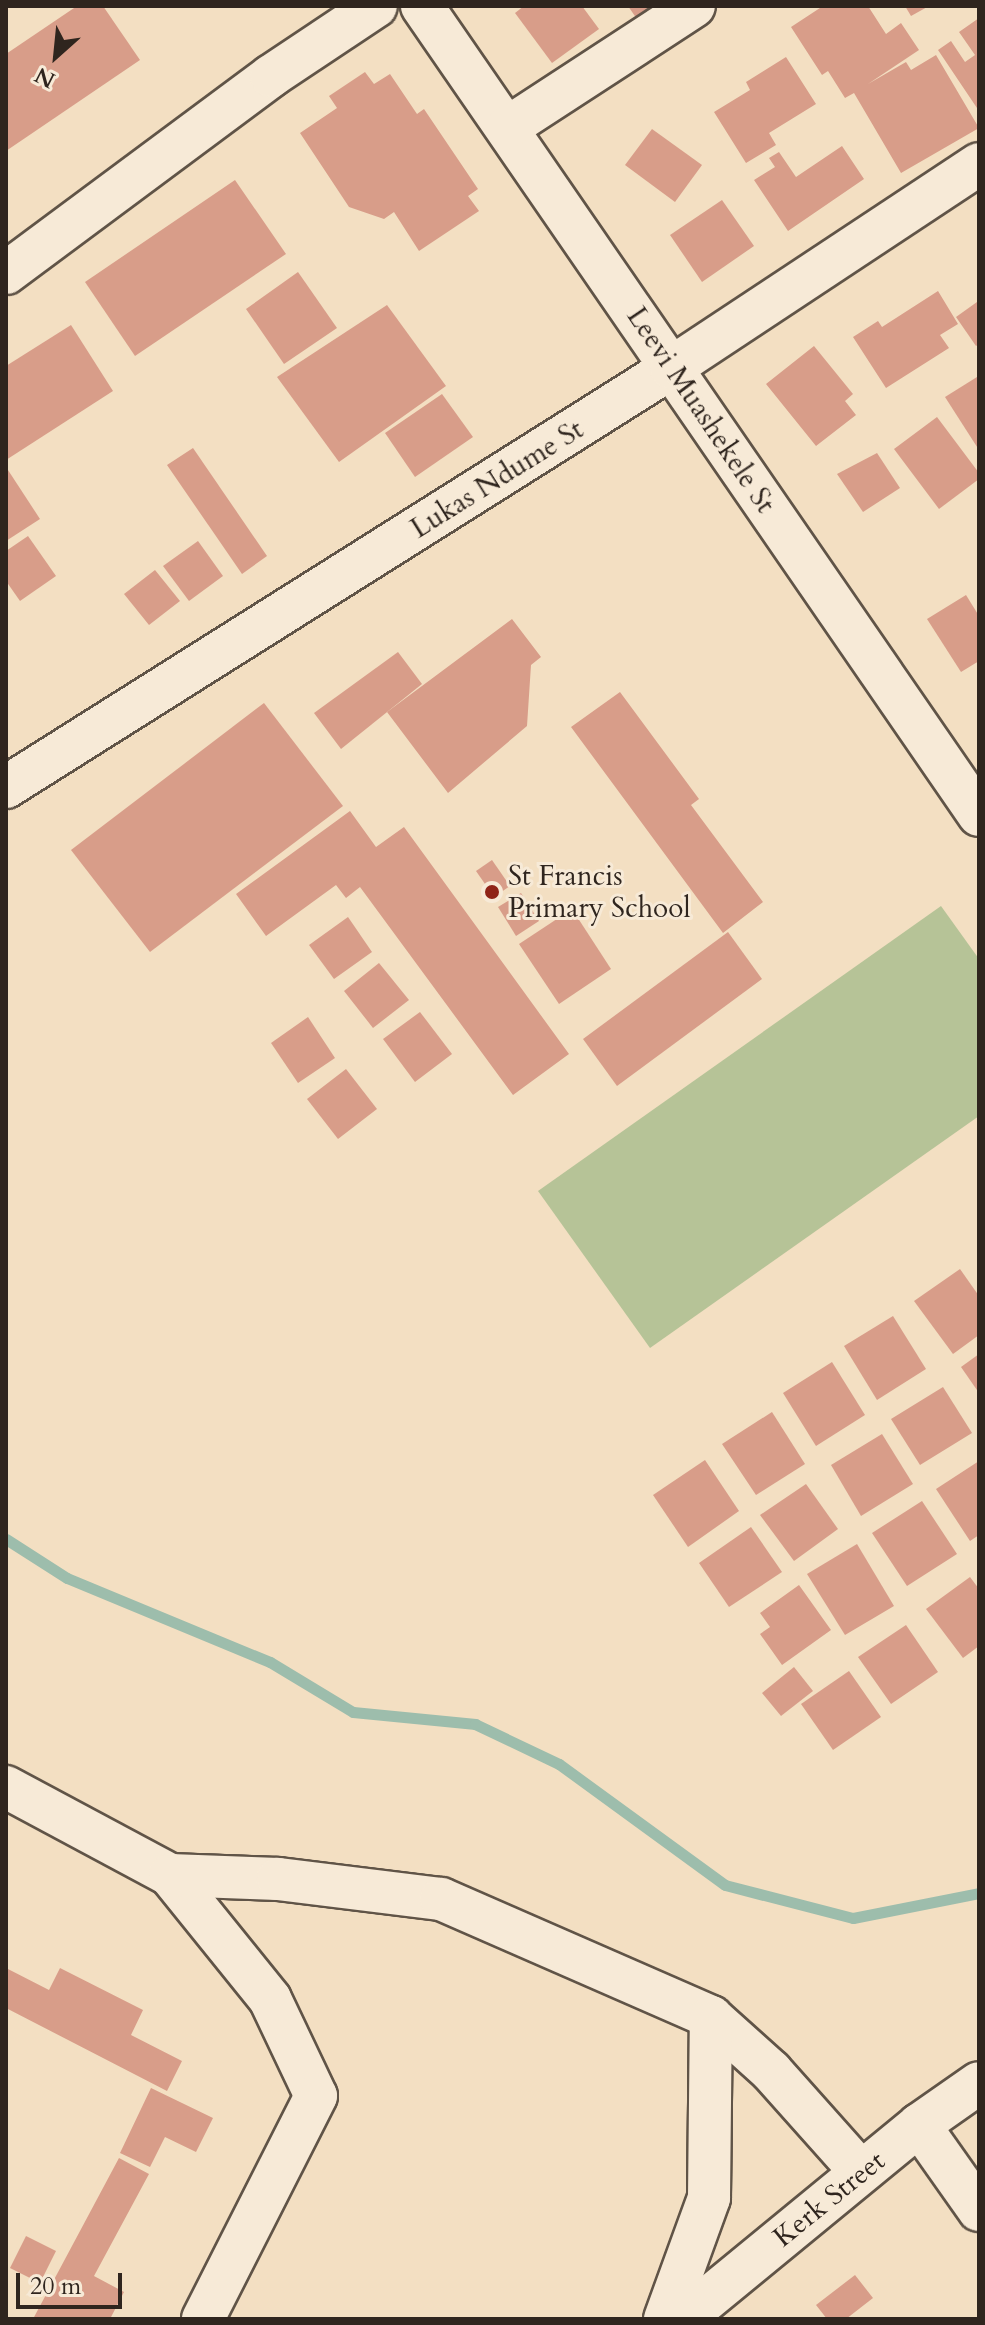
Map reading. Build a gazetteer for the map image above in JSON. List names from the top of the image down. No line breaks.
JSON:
{"streets":{"street":["Leevi Muashekele St","Lukas Ndume St","Kerk Street"]},"crossings":[["Leevi Muashekele St","Lukas Ndume St"]],"places":["St Francis Primary School"],"scale_bar":"20 m","north":"bottom left"}
